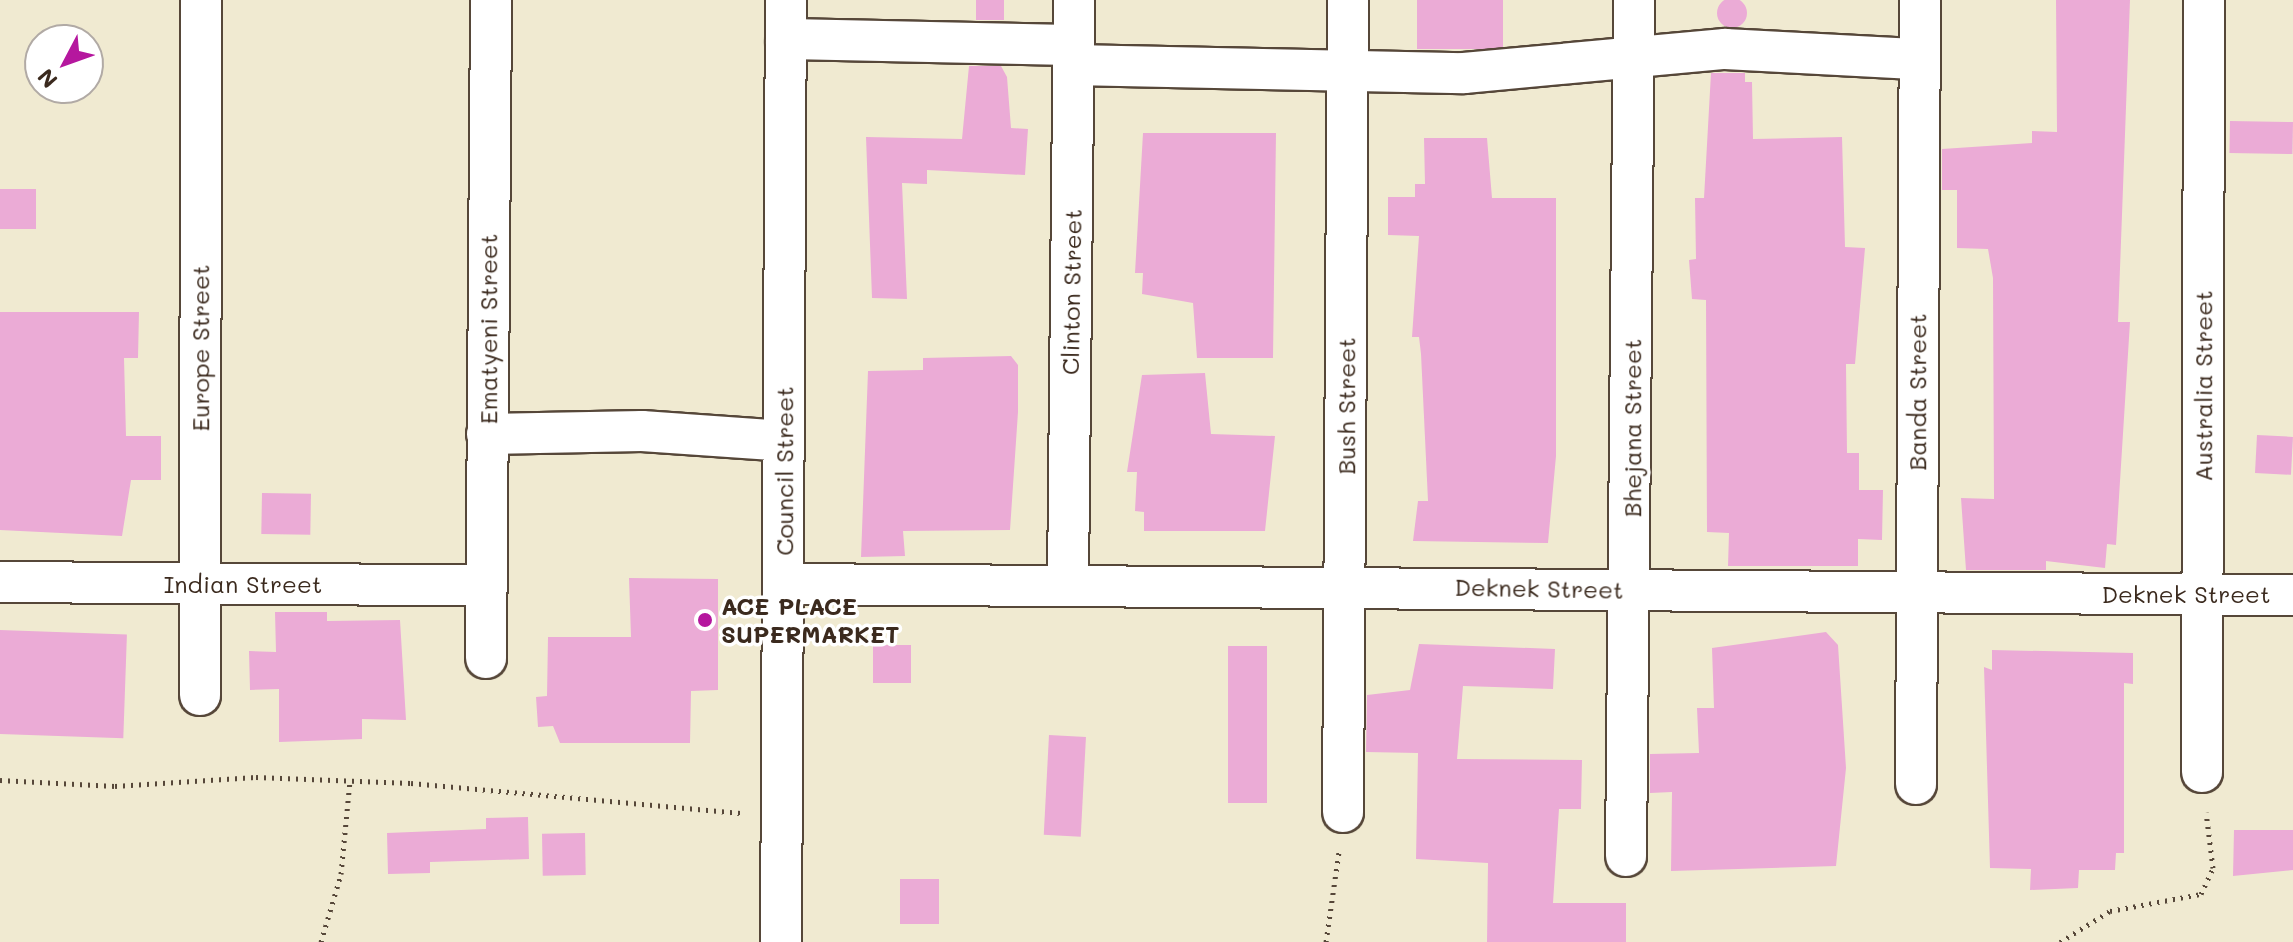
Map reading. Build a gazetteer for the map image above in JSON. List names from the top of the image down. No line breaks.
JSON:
{"streets":{"street":["Clinton Street","Ematyeni Street","Europe Street","Australia Street","Banda Street","Bush Street","Bhejana Street","Council Street","Indian Street","Deknek Street"]},"crossings":[["Clinton Street","Deknek Street"],["Ematyeni Street","Indian Street"],["Europe Street","Indian Street"],["Australia Street","Deknek Street"],["Banda Street","Deknek Street"],["Bush Street","Deknek Street"],["Bhejana Street","Deknek Street"],["Council Street","Deknek Street"]],"places":["ACE PLACE SUPERMARKET"],"north":"bottom left"}
